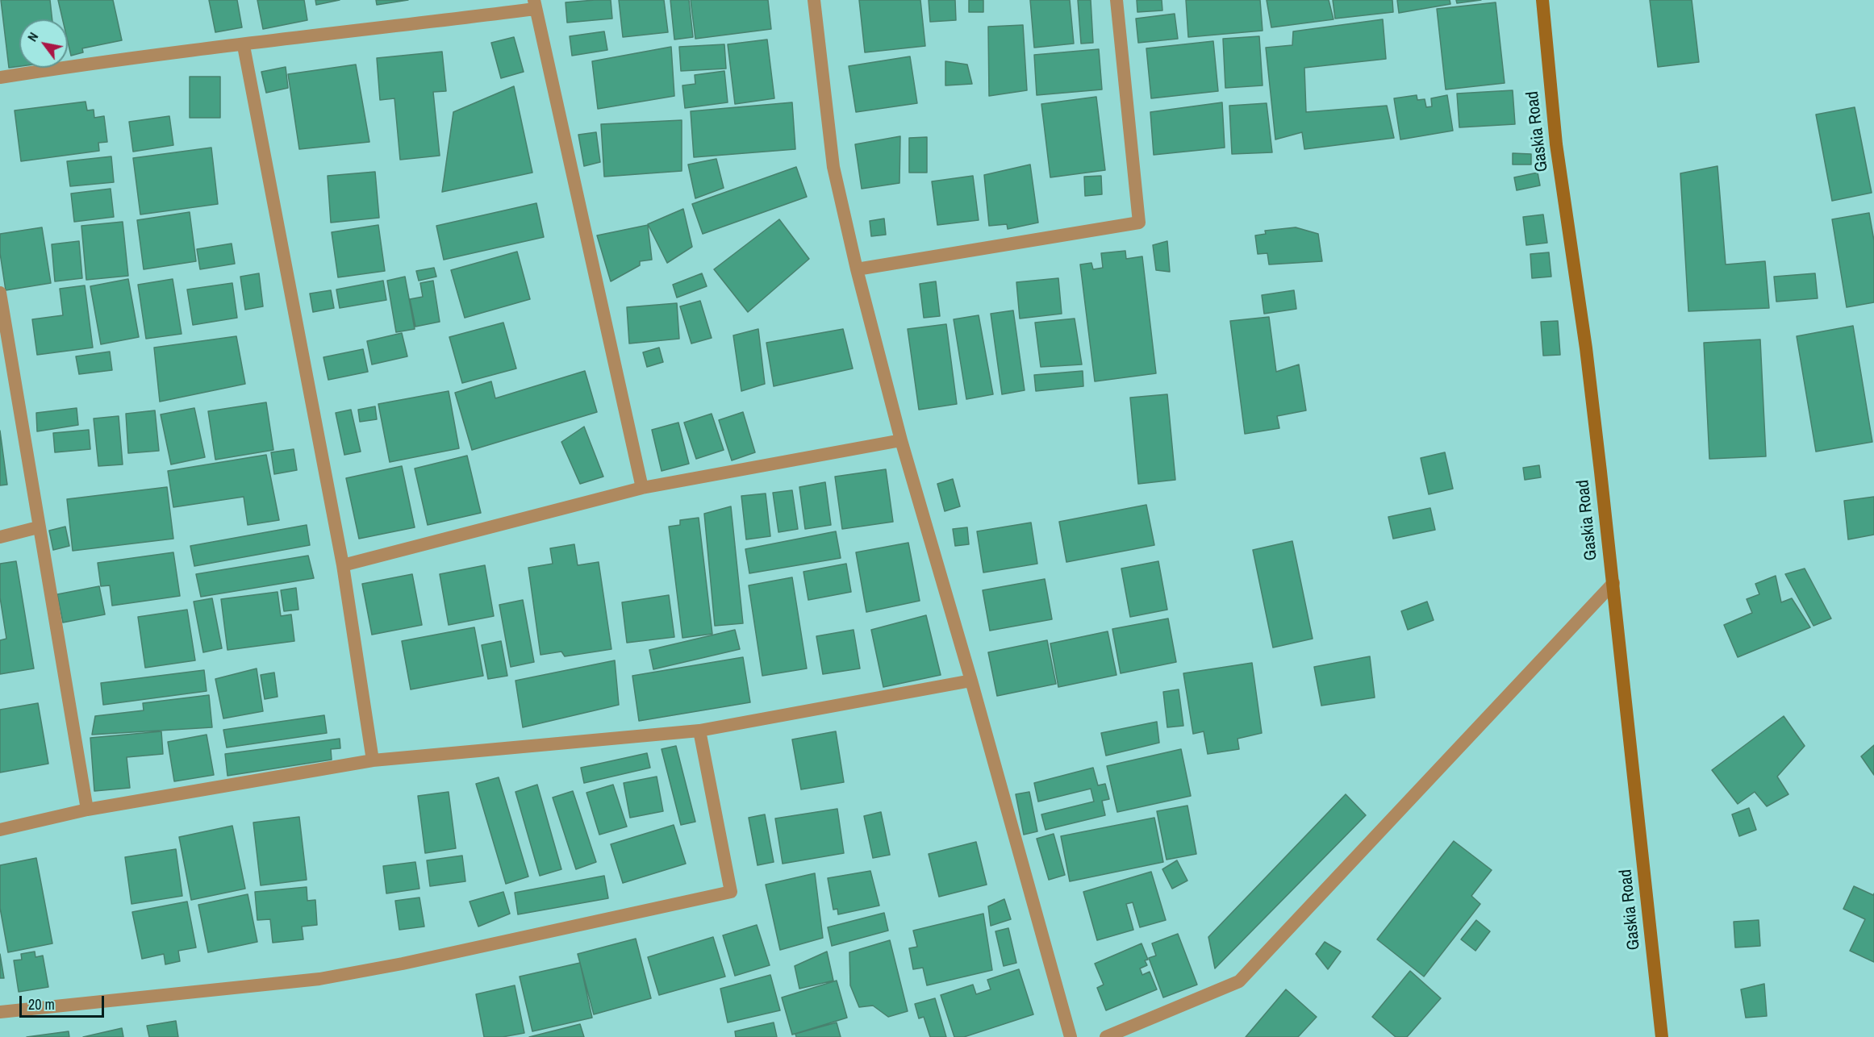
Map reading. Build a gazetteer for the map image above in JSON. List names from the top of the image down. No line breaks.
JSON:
{"streets":{"main road":["Gaskia Road"]},"scale_bar":"20 m","north":"top left"}
